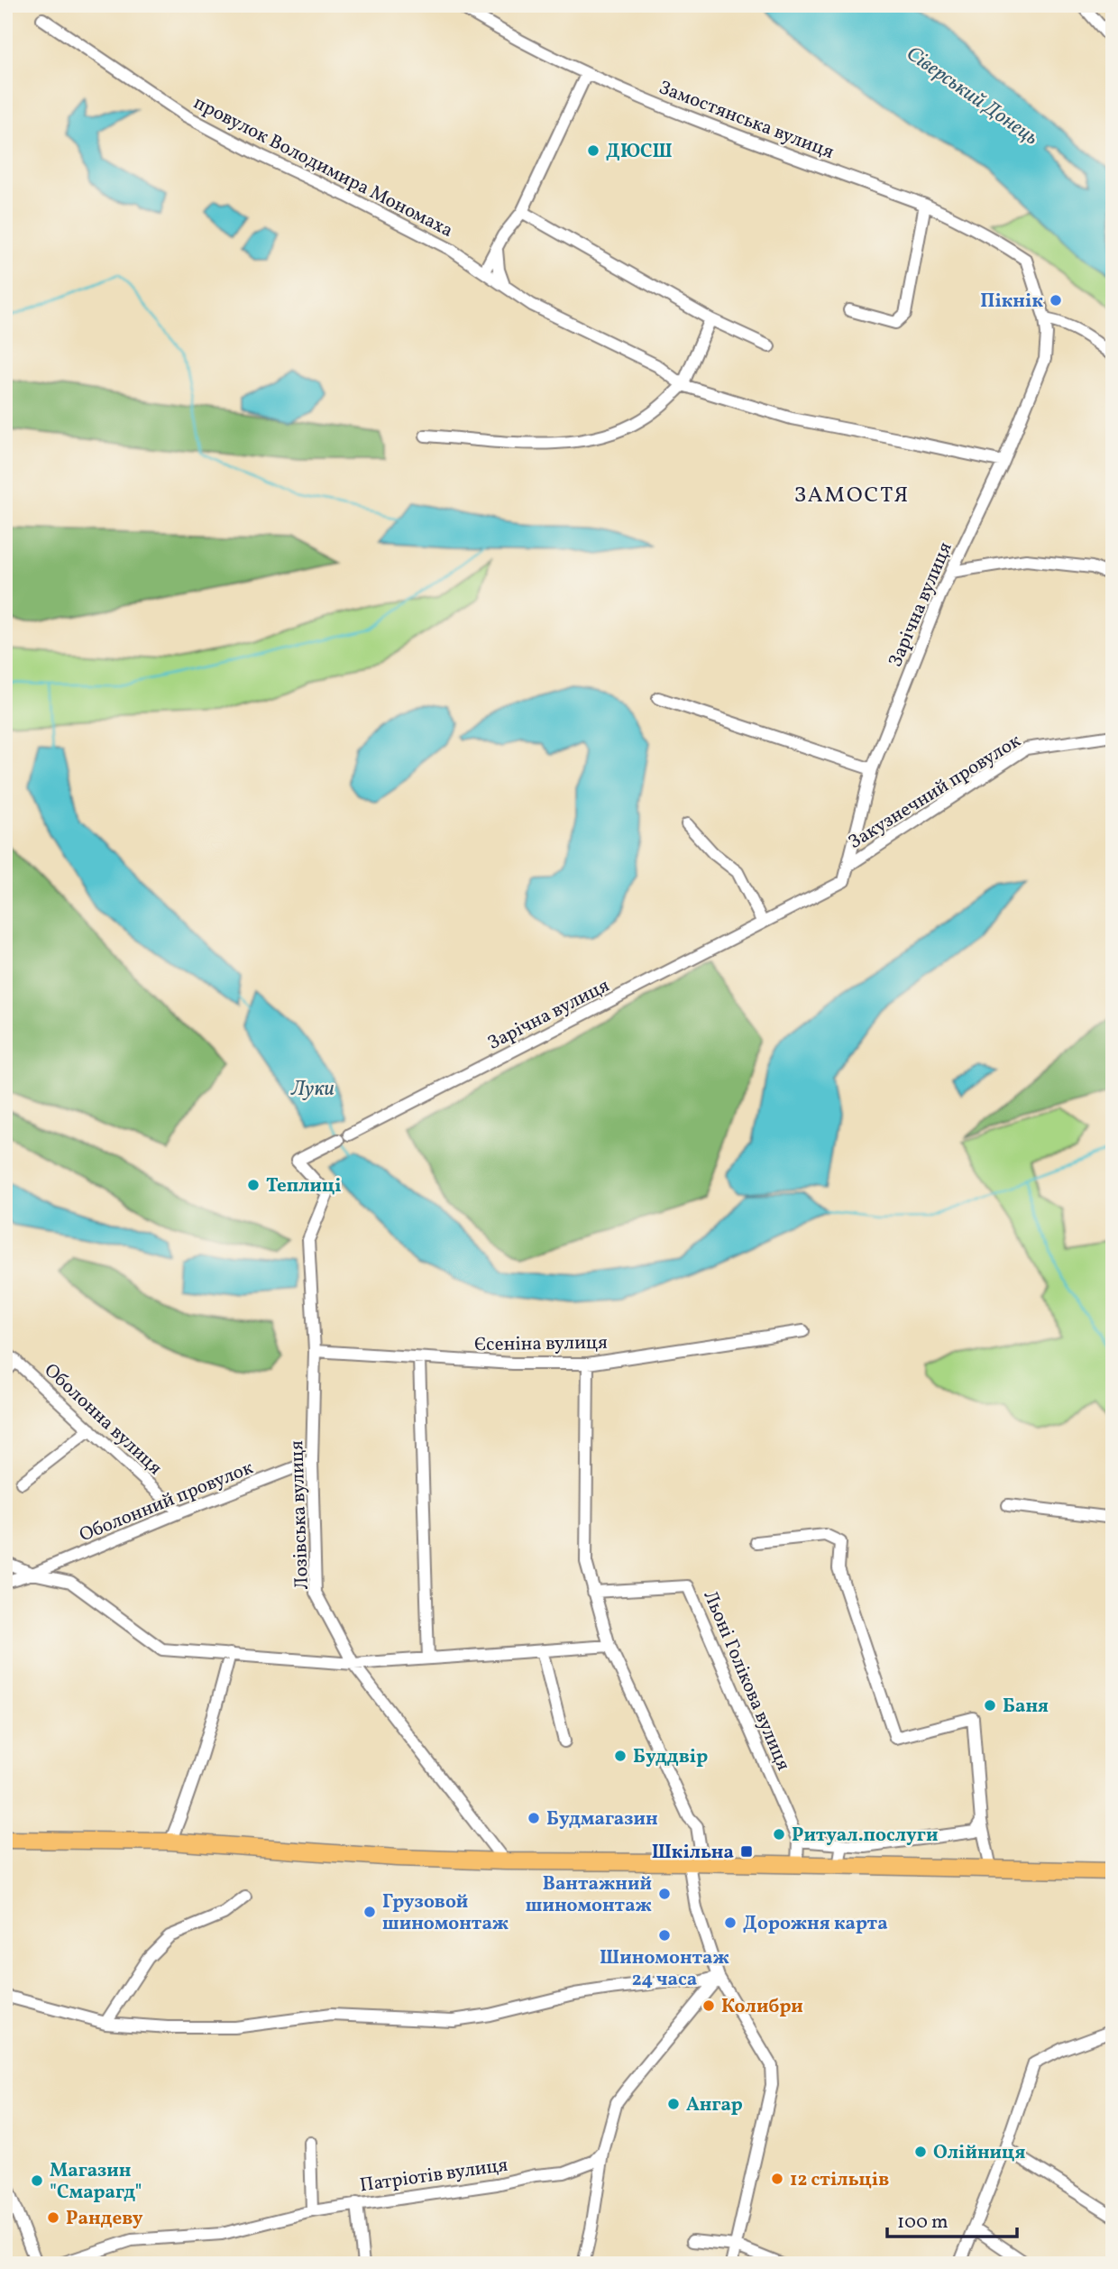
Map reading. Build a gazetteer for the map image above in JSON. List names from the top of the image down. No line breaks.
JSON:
{"streets":{"street":["Замостянська вулиця","провулок Володимира Мономаха","Зарічна вулиця","Закузнечний провулок","Єсеніна вулиця","Оболонна вулиця","Оболонний провулок","Лозівська вулиця","Льоні Голікова вулиця","Патріотів вулиця"]},"crossings":[["Замостянська вулиця","Зарічна вулиця"],["Зарічна вулиця","Закузнечний провулок"],["Зарічна вулиця","Лозівська вулиця"],["Єсеніна вулиця","Лозівська вулиця"],["Оболонна вулиця","Оболонний провулок"],["Оболонний провулок","Лозівська вулиця"]],"districts":["ЗАМОСТЯ"],"water":["Сіверський Донець","Луки"],"places":{"other":["ДЮСШ","Пікнік","Теплиці","Баня","Буддвір","Будмагазин","Ритуал.послуги","Вантажний шиномонтаж","Грузовой шиномонтаж","Дорожня карта","Шиномонтаж 24 часа","Колибри","Ангар","Олійниця","12 стільців","Магазин \"Смарагд\"","Рандеву"],"transit":["Шкільна"]},"scale_bar":"100 m"}
